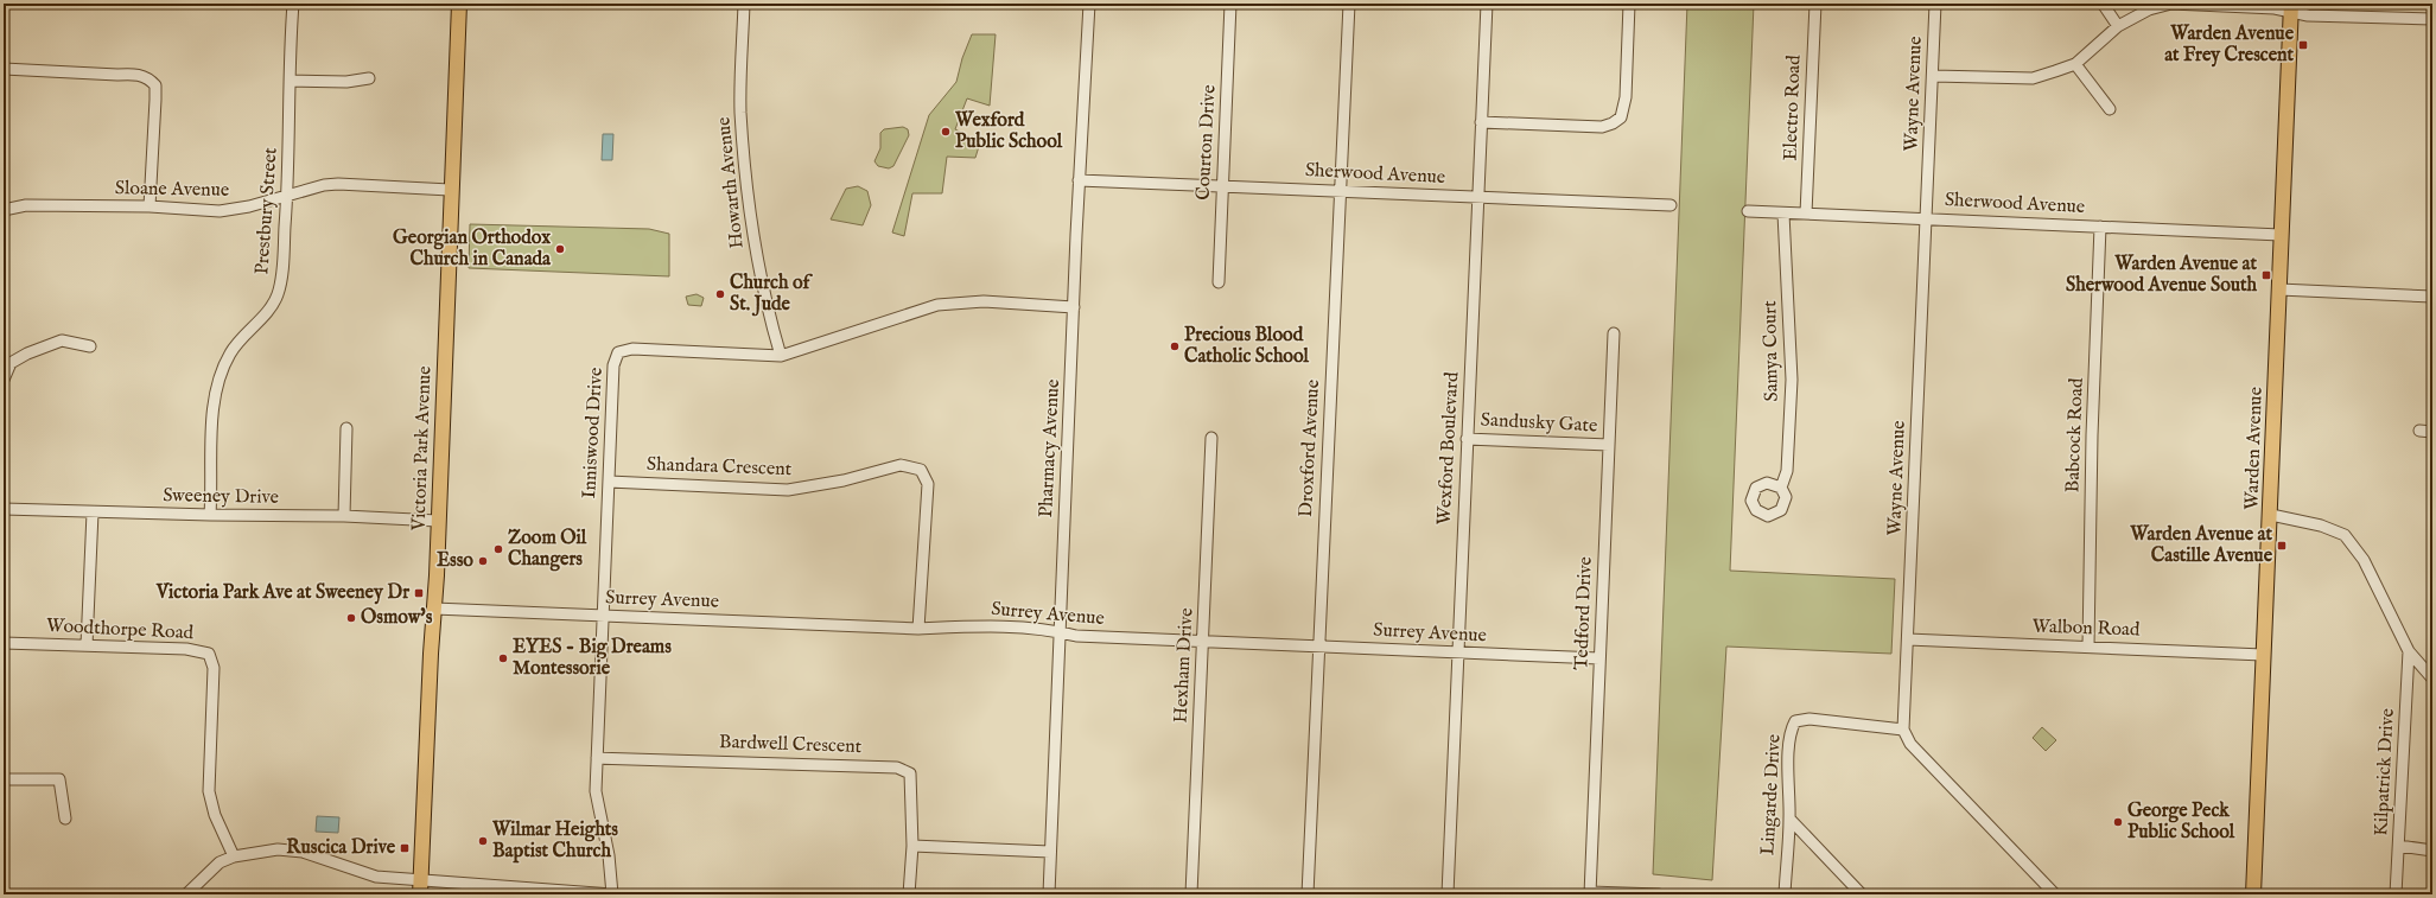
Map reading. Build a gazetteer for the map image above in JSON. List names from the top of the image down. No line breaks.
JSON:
{"streets":{"main road":["Victoria Park Avenue","Warden Avenue"],"street":["Wayne Avenue","Electro Road","Courton Drive","Sherwood Avenue","Howarth Avenue","Sloane Avenue","Prestbury Street","Samya Court","Sandusky Gate","Inniswood Drive","Babcock Road","Pharmacy Avenue","Droxford Avenue","Wexford Boulevard","Shandara Crescent","Sweeney Drive","Surrey Avenue","Tedford Drive","Walbon Road","Woodthorpe Road","Hexham Drive","Bardwell Crescent","Kilpatrick Drive","Lingarde Drive"]},"crossings":[["Wayne Avenue","Sherwood Avenue"],["Wayne Avenue","Walbon Road"],["Wayne Avenue","Lingarde Drive"],["Electro Road","Sherwood Avenue"],["Courton Drive","Sherwood Avenue"],["Sherwood Avenue","Samya Court"],["Sherwood Avenue","Babcock Road"],["Sherwood Avenue","Pharmacy Avenue"],["Sherwood Avenue","Droxford Avenue"],["Sherwood Avenue","Wexford Boulevard"],["Sherwood Avenue","Warden Avenue"],["Howarth Avenue","Inniswood Drive"],["Sloane Avenue","Prestbury Street"],["Sloane Avenue","Victoria Park Avenue"],["Prestbury Street","Sweeney Drive"],["Sandusky Gate","Wexford Boulevard"],["Sandusky Gate","Tedford Drive"],["Inniswood Drive","Pharmacy Avenue"],["Inniswood Drive","Shandara Crescent"],["Inniswood Drive","Surrey Avenue"],["Inniswood Drive","Bardwell Crescent"],["Babcock Road","Walbon Road"],["Victoria Park Avenue","Sweeney Drive"],["Victoria Park Avenue","Surrey Avenue"],["Pharmacy Avenue","Surrey Avenue"],["Droxford Avenue","Surrey Avenue"],["Wexford Boulevard","Surrey Avenue"],["Warden Avenue","Walbon Road"],["Shandara Crescent","Surrey Avenue"],["Surrey Avenue","Tedford Drive"],["Surrey Avenue","Hexham Drive"]],"places":{"transit":["Warden Avenue at Frey Crescent","Warden Avenue at Sherwood Avenue South","Warden Avenue at Castille Avenue","Victoria Park Ave at Sweeney Dr","Ruscica Drive"],"other":["Wexford Public School","Georgian Orthodox Church in Canada","Church of St. Jude","Precious Blood Catholic School","Zoom Oil Changers","Esso","Osmow's","EYES - Big Dreams Montessorie","George Peck Public School","Wilmar Heights Baptist Church"]}}
